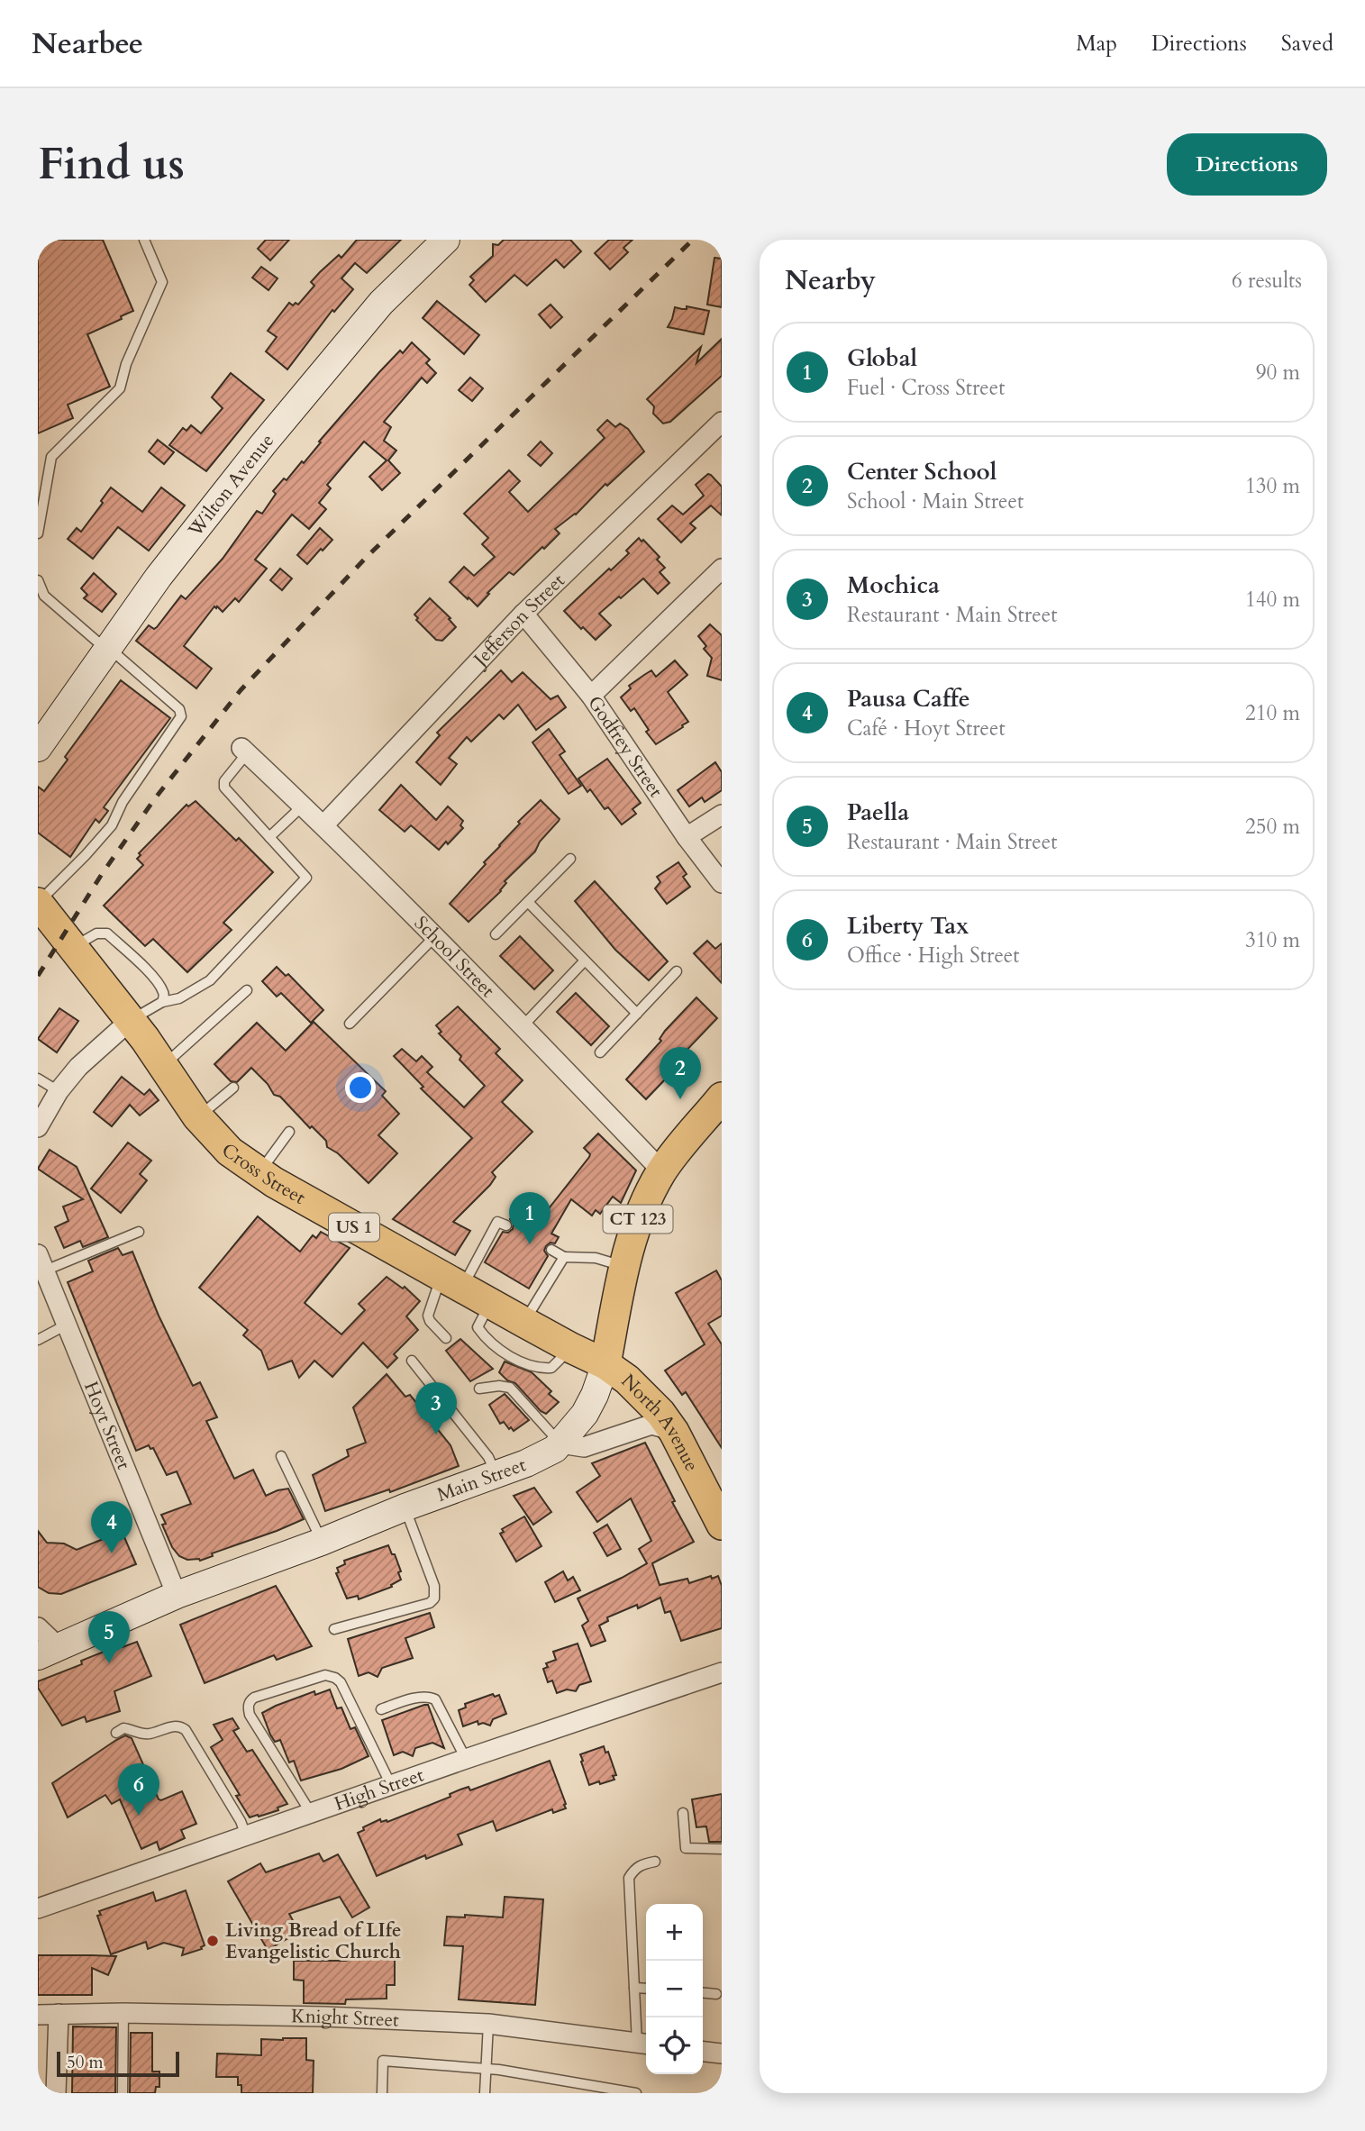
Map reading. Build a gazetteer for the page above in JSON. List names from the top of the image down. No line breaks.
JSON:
{"streets":{"main road":["Wilton Avenue","Cross Street","CT 123","US 1","North Avenue","Main Street"],"street":["Jefferson Street","Godfrey Street","School Street","Hoyt Street","High Street","Knight Street"]},"crossings":[["Jefferson Street","Godfrey Street"],["Jefferson Street","School Street"],["School Street","Main Street"],["Cross Street","North Avenue"],["Cross Street","Main Street"],["Hoyt Street","Main Street"],["North Avenue","Main Street"]],"places":["Living Bread of LIfe Evangelistic Church"],"scale_bar":"50 m","page":{"header":"Nearbee","nav":["Map","Directions","Saved"],"buttons":"Directions","title":"Find us","heading":["Nearby","6 results"],"list":[{"mark":"1","name":"Global","note":"Fuel · Cross Street","value":"90 m"},{"mark":"2","name":"Center School","note":"School · Main Street","value":"130 m"},{"mark":"3","name":"Mochica","note":"Restaurant · Main Street","value":"140 m"},{"mark":"4","name":"Pausa Caffe","note":"Café · Hoyt Street","value":"210 m"},{"mark":"5","name":"Paella","note":"Restaurant · Main Street","value":"250 m"},{"mark":"6","name":"Liberty Tax","note":"Office · High Street","value":"310 m"}],"pins":["2","1","3","4","5","6"],"map_buttons":["+","−"],"scale":"50 m"}}
